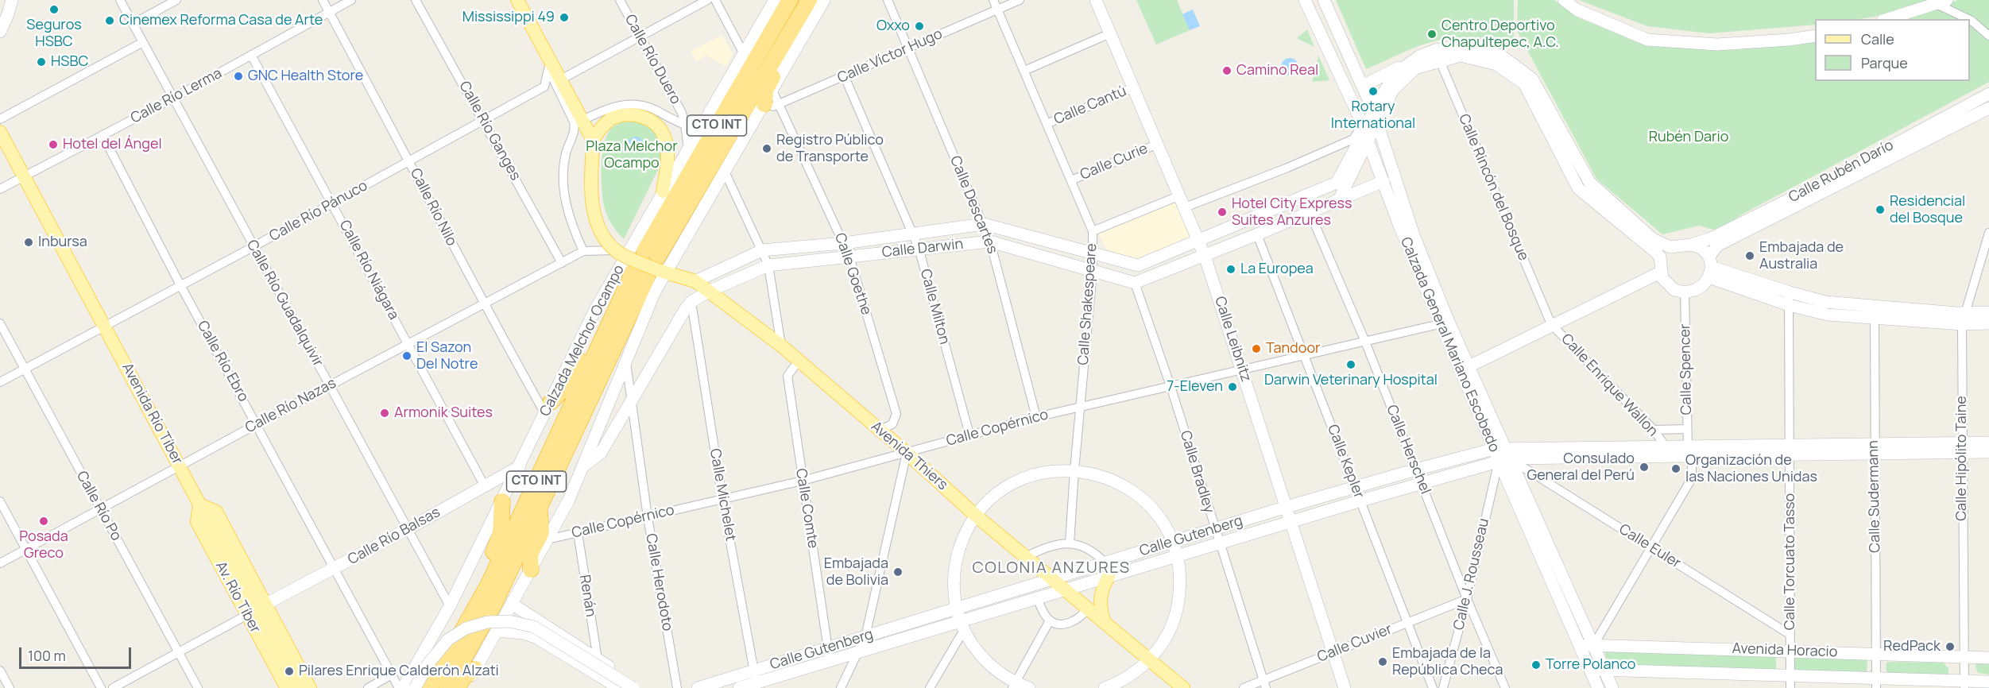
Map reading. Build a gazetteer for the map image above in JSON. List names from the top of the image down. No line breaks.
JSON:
{"streets":{"highway":["CTO INT"],"main road":["Avenida Río Tíber","Avenida Thiers","Av. Río Tíber"],"street":["Calle Víctor Hugo","Calle Río Duero","Calle Río Lerma","Calle Cantú","Calle Río Ganges","Calle Curie","Calle Rubén Darío","Calle Rincón del Bosque","Calle Descartes","Calle Río Nilo","Calle Río Pánuco","Calle Darwin","Calle Río Niágara","Calle Goethe","Calle Río Guadalquivir","Calle Shakespeare","Calle Milton","Calle Leibnitz","Calzada Melchor Ocampo","Calzada General Mariano Escobedo","Calle Río Ebro","Calle Spencer","Calle Enrique Wallon","Calle Río Nazas","Calle Copérnico","Calle Herschel","Calle Hipólito Taine","Calle Kepler","Calle Bradley","Calle Michelet","Calle Sudermann","Calle Río Po","Calle Comte","Calle Río Balsas","Calle Gutenberg","Calle Euler","Calle Torcuato Tasso","Calle J. Rousseau","Calle Herodoto","Renán","Calle Cuvier","Avenida Horacio"]},"crossings":[["Calle Víctor Hugo","Calle Descartes"],["Calle Víctor Hugo","Calle Goethe"],["Calle Víctor Hugo","Calle Shakespeare"],["Calle Víctor Hugo","Calle Milton"],["Calle Víctor Hugo","Calzada Melchor Ocampo"],["Calle Río Duero","Calzada Melchor Ocampo"],["Calle Río Lerma","Calle Río Nilo"],["Calle Río Lerma","Calle Río Niágara"],["Calle Río Lerma","Calle Río Guadalquivir"],["Calle Río Lerma","Calle Río Ebro"],["Calle Río Lerma","Avenida Río Tíber"],["Calle Cantú","Calle Shakespeare"],["Calle Cantú","Calle Leibnitz"],["CTO INT","Calzada Melchor Ocampo"],["CTO INT","Avenida Thiers"],["Calle Río Ganges","Calle Río Pánuco"],["Calle Río Ganges","Calle Río Nazas"],["Calle Curie","Calle Shakespeare"],["Calle Curie","Calle Leibnitz"],["Calle Rubén Darío","Calle Rincón del Bosque"],["Calle Rubén Darío","Calzada General Mariano Escobedo"],["Calle Rubén Darío","Calle Spencer"],["Calle Rubén Darío","Calle Enrique Wallon"],["Calle Rincón del Bosque","Calle Enrique Wallon"],["Calle Descartes","Calle Darwin"],["Calle Descartes","Calle Copérnico"],["Calle Río Nilo","Calle Río Pánuco"],["Calle Río Nilo","Calzada Melchor Ocampo"],["Calle Río Nilo","Calle Río Nazas"],["Calle Río Pánuco","Calle Río Niágara"],["Calle Río Pánuco","Calle Río Guadalquivir"],["Calle Río Pánuco","Calle Río Ebro"],["Calle Río Pánuco","Avenida Río Tíber"],["Calle Río Pánuco","Calle Río Po"],["Calle Darwin","Calle Goethe"],["Calle Darwin","Calle Shakespeare"],["Calle Darwin","Calle Milton"],["Calle Darwin","Calle Leibnitz"],["Calle Darwin","Calzada Melchor Ocampo"],["Calle Darwin","Calzada General Mariano Escobedo"],["Calle Darwin","Avenida Thiers"],["Calle Darwin","Calle Bradley"],["Calle Darwin","Calle Michelet"],["Calle Darwin","Calle Herodoto"],["Calle Río Niágara","Calle Río Nazas"],["Calle Río Niágara","Calle Río Balsas"],["Calle Goethe","Calzada Melchor Ocampo"],["Calle Goethe","Avenida Thiers"],["Calle Río Guadalquivir","Calzada Melchor Ocampo"],["Calle Río Guadalquivir","Calle Río Nazas"],["Calle Río Guadalquivir","Calle Río Balsas"],["Calle Shakespeare","Calle Copérnico"],["Calle Milton","Calle Copérnico"],["Calle Leibnitz","Calle Copérnico"],["Calle Leibnitz","Calle Gutenberg"],["Calle Leibnitz","Calle Cuvier"],["Calzada Melchor Ocampo","Calle Río Ebro"],["Calzada Melchor Ocampo","Calle Copérnico"],["Calzada Melchor Ocampo","Avenida Thiers"],["Calzada Melchor Ocampo","Calle Río Balsas"],["Calzada Melchor Ocampo","Calle Herodoto"],["Calzada General Mariano Escobedo","Calle Spencer"],["Calzada General Mariano Escobedo","Calle Copérnico"],["Calzada General Mariano Escobedo","Calle Gutenberg"],["Calzada General Mariano Escobedo","Calle Euler"],["Calzada General Mariano Escobedo","Calle J. Rousseau"],["Calzada General Mariano Escobedo","Avenida Horacio"],["Calle Río Ebro","Calle Río Nazas"],["Calle Río Ebro","Calle Río Balsas"],["Calle Spencer","Calle Euler"],["Calle Spencer","Avenida Horacio"],["Calle Río Nazas","Avenida Río Tíber"],["Calle Río Nazas","Calle Río Po"],["Avenida Río Tíber","Calle Río Balsas"],["Avenida Río Tíber","Av. Río Tíber"],["Calle Copérnico","Calle Herschel"],["Calle Copérnico","Avenida Thiers"],["Calle Copérnico","Calle Kepler"],["Calle Copérnico","Calle Bradley"],["Calle Copérnico","Calle Michelet"],["Calle Copérnico","Calle Comte"],["Calle Copérnico","Calle Herodoto"],["Calle Copérnico","Renán"],["Calle Herschel","Calle Gutenberg"],["Calle Herschel","Calle J. Rousseau"],["Calle Herschel","Calle Cuvier"],["Avenida Thiers","Calle Comte"],["Avenida Thiers","Calle Gutenberg"],["Calle Hipólito Taine","Avenida Horacio"],["Calle Kepler","Calle Gutenberg"],["Calle Kepler","Calle Cuvier"],["Calle Bradley","Calle Gutenberg"],["Calle Bradley","Calle Cuvier"],["Calle Michelet","Calle Gutenberg"],["Calle Sudermann","Avenida Horacio"],["Calle Comte","Calle Gutenberg"],["Calle Gutenberg","Calle Euler"],["Calle Gutenberg","Calle J. Rousseau"],["Calle Euler","Calle Torcuato Tasso"],["Calle Euler","Calle J. Rousseau"],["Calle Torcuato Tasso","Avenida Horacio"],["Calle J. Rousseau","Calle Cuvier"]],"districts":["COLONIA ANZURES"],"parks":["Rubén Dario","Plaza Melchor Ocampo"],"places":["Seguros HSBC","Mississippi 49","Cinemex Reforma Casa de Arte","Oxxo","Centro Deportivo Chapultepec, A.C.","HSBC","Camino Real","GNC Health Store","Rotary International","Hotel del Ángel","Registro Público de Transporte","Residencial del Bosque","Hotel City Express Suites Anzures","Inbursa","Embajada de Australia","La Europea","Tandoor","El Sazon Del Notre","Darwin Veterinary Hospital","7-Eleven","Armonik Suites","Consulado General del Perú","Organización de las Naciones Unidas","Posada Greco","Embajada de Bolivia","RedPack","Embajada de la República Checa","Torre Polanco","Pilares Enrique Calderón Alzati"],"legend":["Calle","Parque"],"scale_bar":"100 m"}
